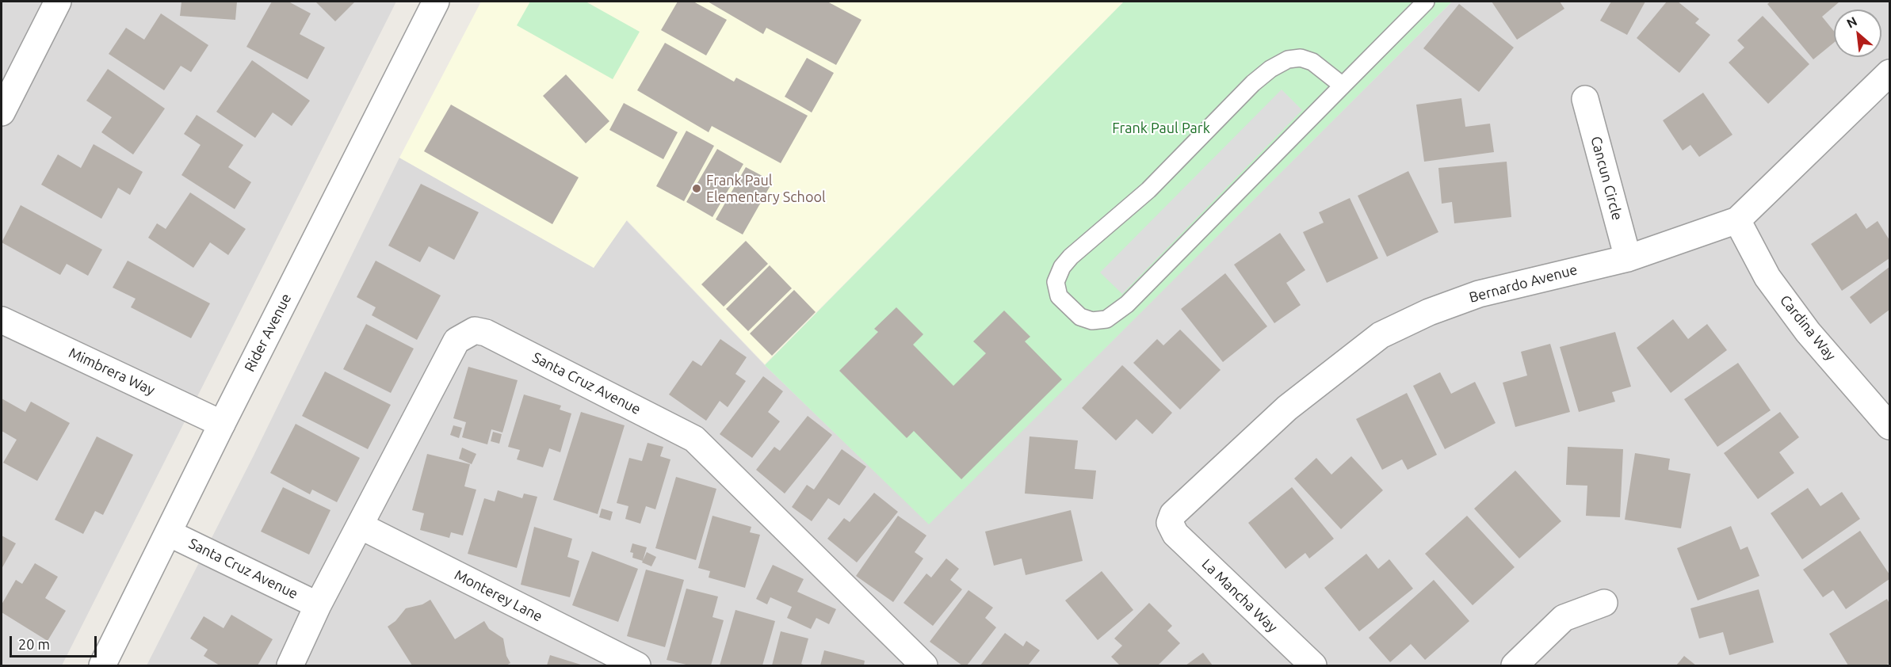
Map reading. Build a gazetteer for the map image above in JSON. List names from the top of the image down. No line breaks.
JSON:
{"streets":{"street":["Cancun Circle","Bernardo Avenue","Cardina Way","Rider Avenue","Mimbrera Way","Santa Cruz Avenue","Monterey Lane","La Mancha Way"]},"crossings":[["Cancun Circle","Bernardo Avenue"],["Bernardo Avenue","Cardina Way"],["Bernardo Avenue","La Mancha Way"],["Rider Avenue","Mimbrera Way"],["Rider Avenue","Santa Cruz Avenue"],["Santa Cruz Avenue","Monterey Lane"]],"parks":["Frank Paul Park"],"places":["Frank Paul Elementary School"],"scale_bar":"20 m","north":"top left"}
